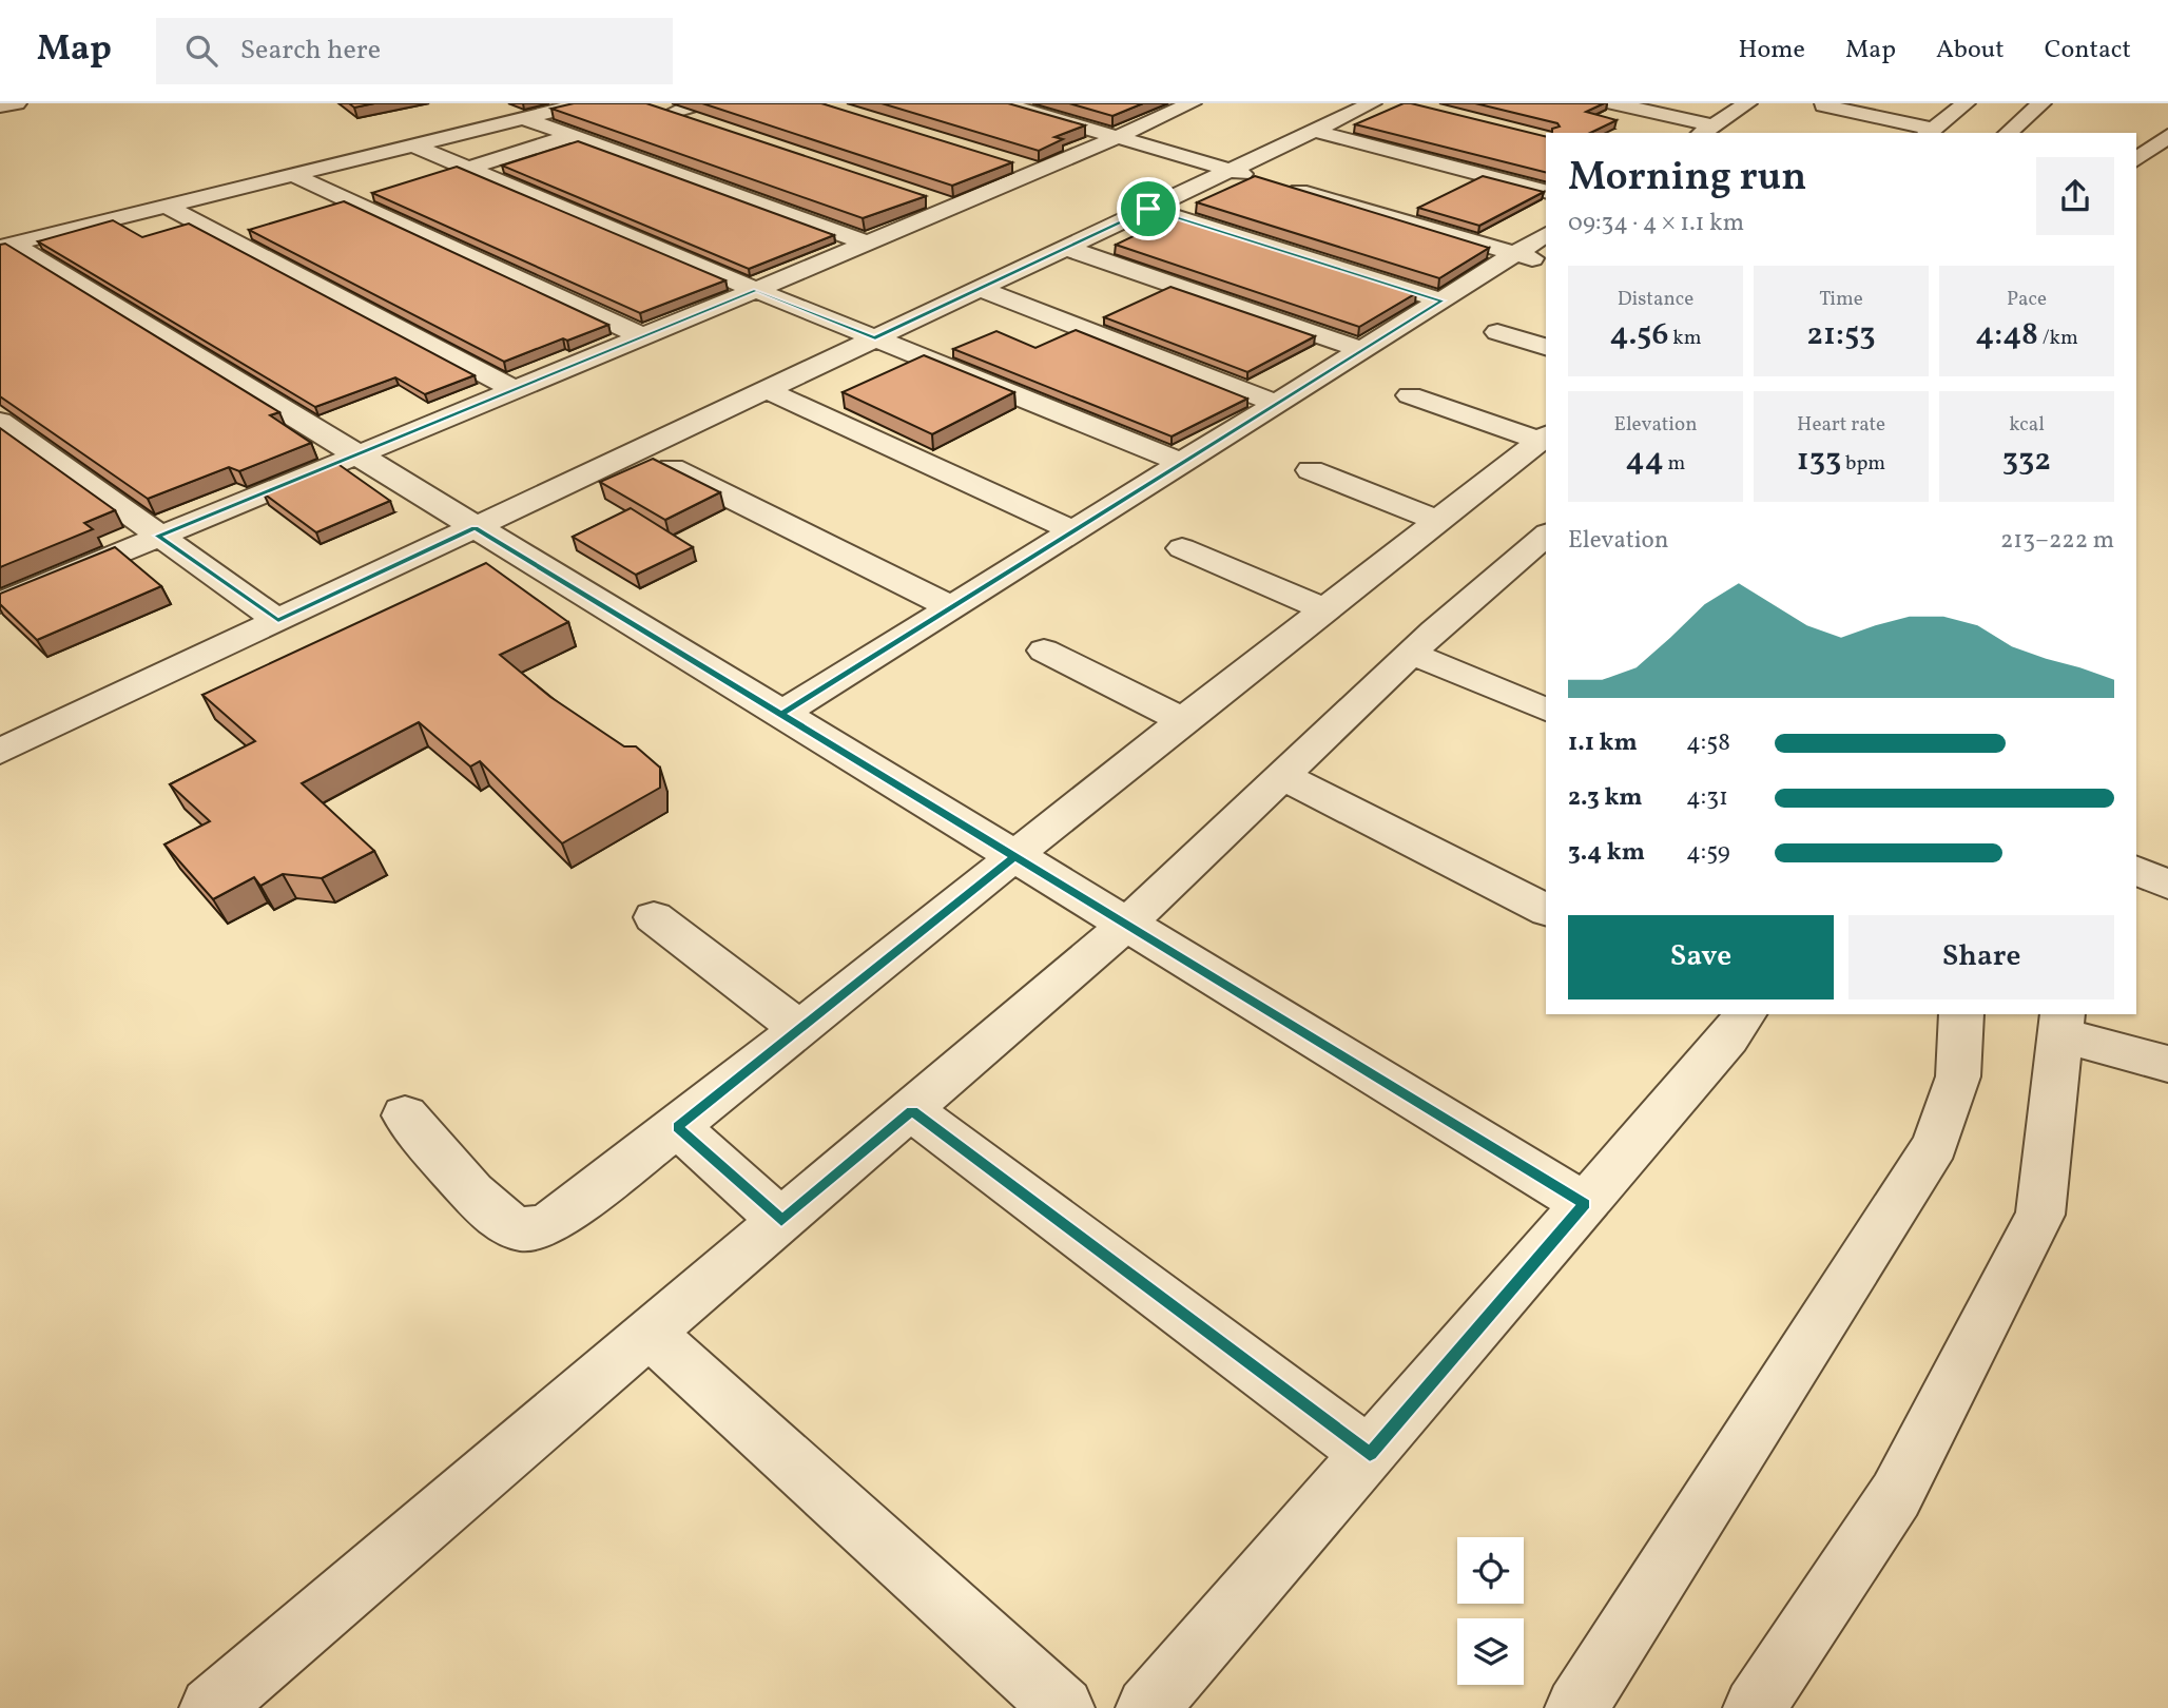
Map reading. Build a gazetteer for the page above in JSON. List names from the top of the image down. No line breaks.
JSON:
{"page":{"header":"Map","search":"Search here","nav":["Home","Map","About","Contact"],"heading":["Morning run","09:34 · 4 × 1.1 km"],"stats":[["Distance","4.56 km"],["Time","21:53"],["Pace","4:48 /km"],["Elevation","44 m"],["Heart rate","133 bpm"],["kcal","332"]],"chart":["Elevation","213–222 m"],"list":[{"name":"1.1 km","note":"4:58"},{"name":"2.3 km","note":"4:31"},{"name":"3.4 km","note":"4:59"}],"buttons":["Save","Share"]}}
